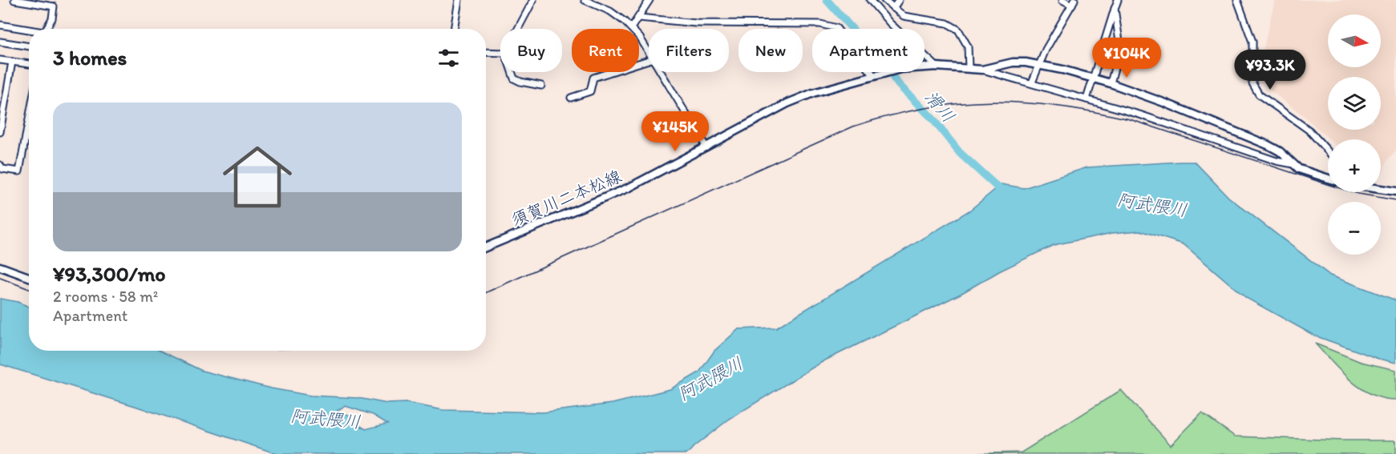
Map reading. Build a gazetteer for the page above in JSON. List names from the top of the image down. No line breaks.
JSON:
{"streets":{"main road":["須賀川二本松線"]},"water":["滑川","阿武隈川"],"north":"right","page":{"map_buttons":["+","−"],"chip":["Buy","Rent","Filters","New","Apartment"],"heading":"3 homes","price":["¥104K","¥93.3K","¥145K"],"list":[{"name":"¥93,300/mo","note":"2 rooms · 58 m² · Apartment"}]}}
